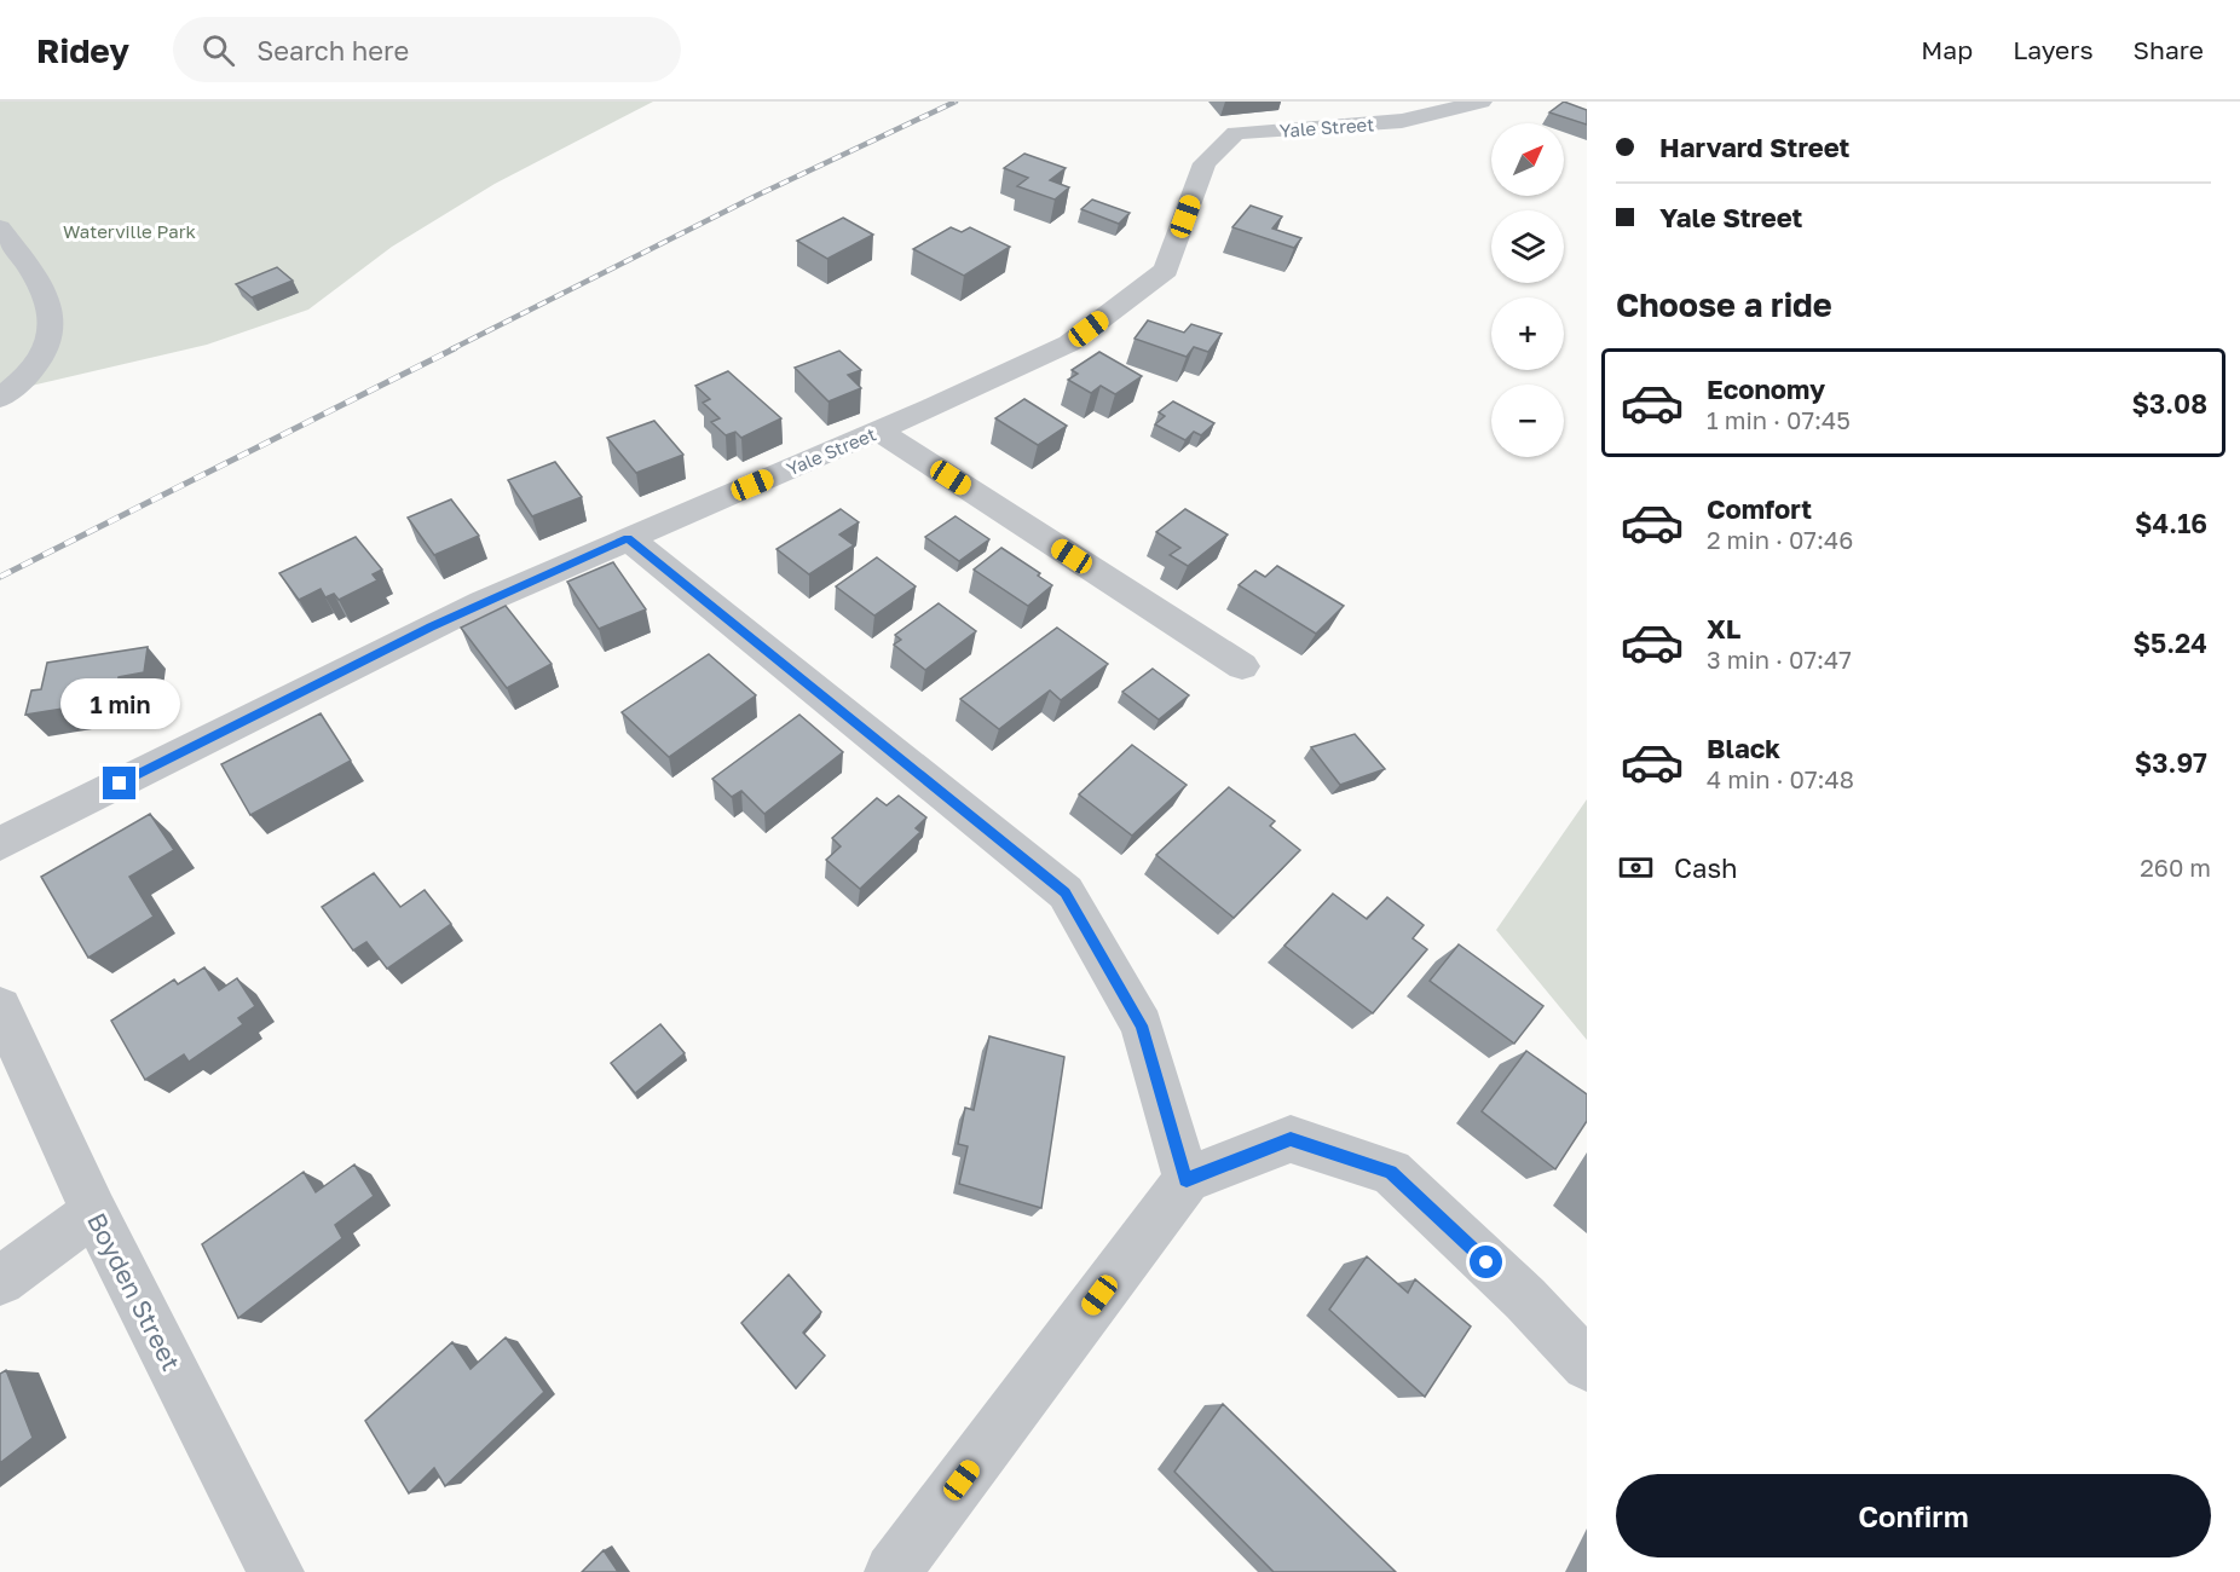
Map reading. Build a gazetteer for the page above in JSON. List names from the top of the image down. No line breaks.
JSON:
{"streets":{"street":["Yale Street","Boyden Street"]},"parks":["Waterville Park"],"north":"top right","page":{"header":"Ridey","search":"Search here","nav":["Map","Layers","Share"],"banner":["Harvard Street","Yale Street"],"map_buttons":["+","−"],"heading":"Choose a ride","list":[{"name":"Economy","note":"1 min · 07:45","value":"$3.08"},{"name":"Comfort","note":"2 min · 07:46","value":"$4.16"},{"name":"XL","note":"3 min · 07:47","value":"$5.24"},{"name":"Black","note":"4 min · 07:48","value":"$3.97"}],"bubble":"1 min","pay":["Cash","260 m"],"buttons":"Confirm"}}
